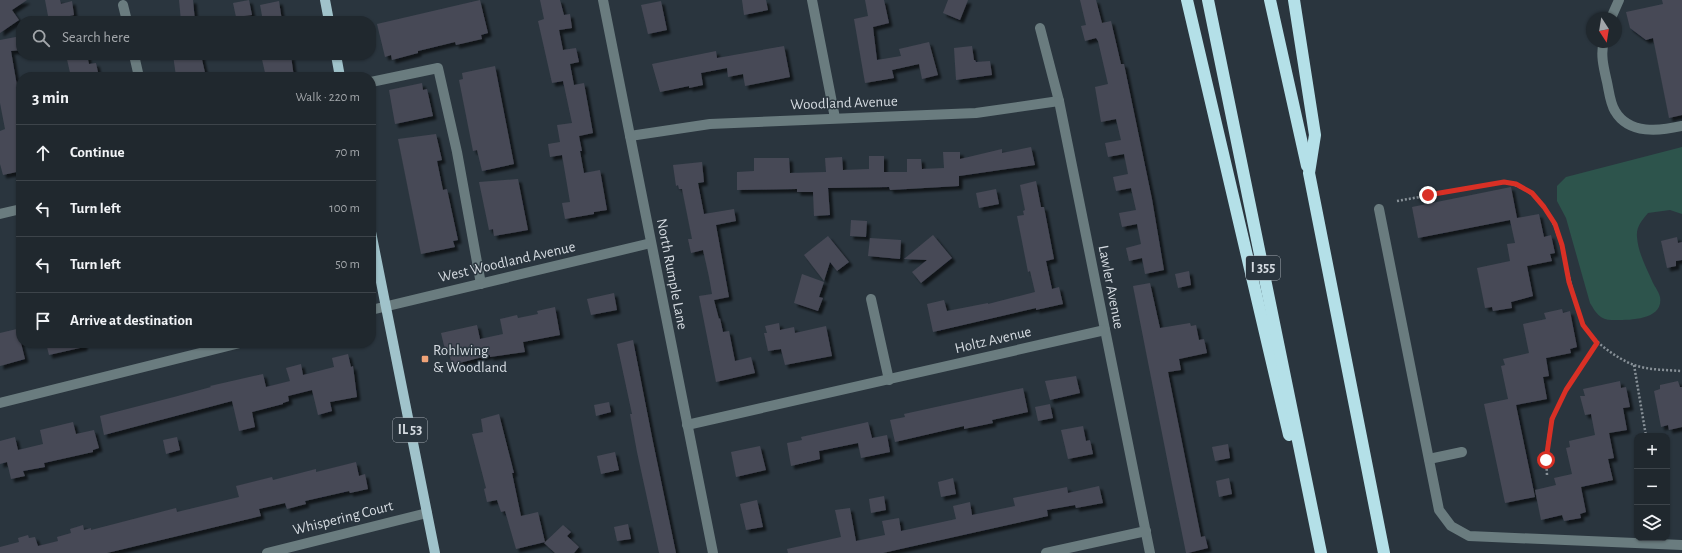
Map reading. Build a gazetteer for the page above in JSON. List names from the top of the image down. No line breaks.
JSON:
{"streets":{"highway":["I 355"],"main road":["IL 53"],"street":["Woodland Avenue","West Woodland Avenue","North Rumple Lane","Lawler Avenue","Holtz Avenue","Whispering Court"]},"crossings":[["Woodland Avenue","North Rumple Lane"],["Woodland Avenue","Lawler Avenue"],["West Woodland Avenue","North Rumple Lane"],["West Woodland Avenue","IL 53"],["North Rumple Lane","Holtz Avenue"],["Lawler Avenue","Holtz Avenue"],["IL 53","Whispering Court"]],"places":{"transit":["Rohlwing & Woodland"]},"north":"bottom","page":{"search":"Search here","heading":["3 min","Walk · 220 m"],"list":[["Continue","70 m"],["Turn left","100 m"],["Turn left","50 m"],"Arrive at destination"],"map_buttons":["+","−"]}}
